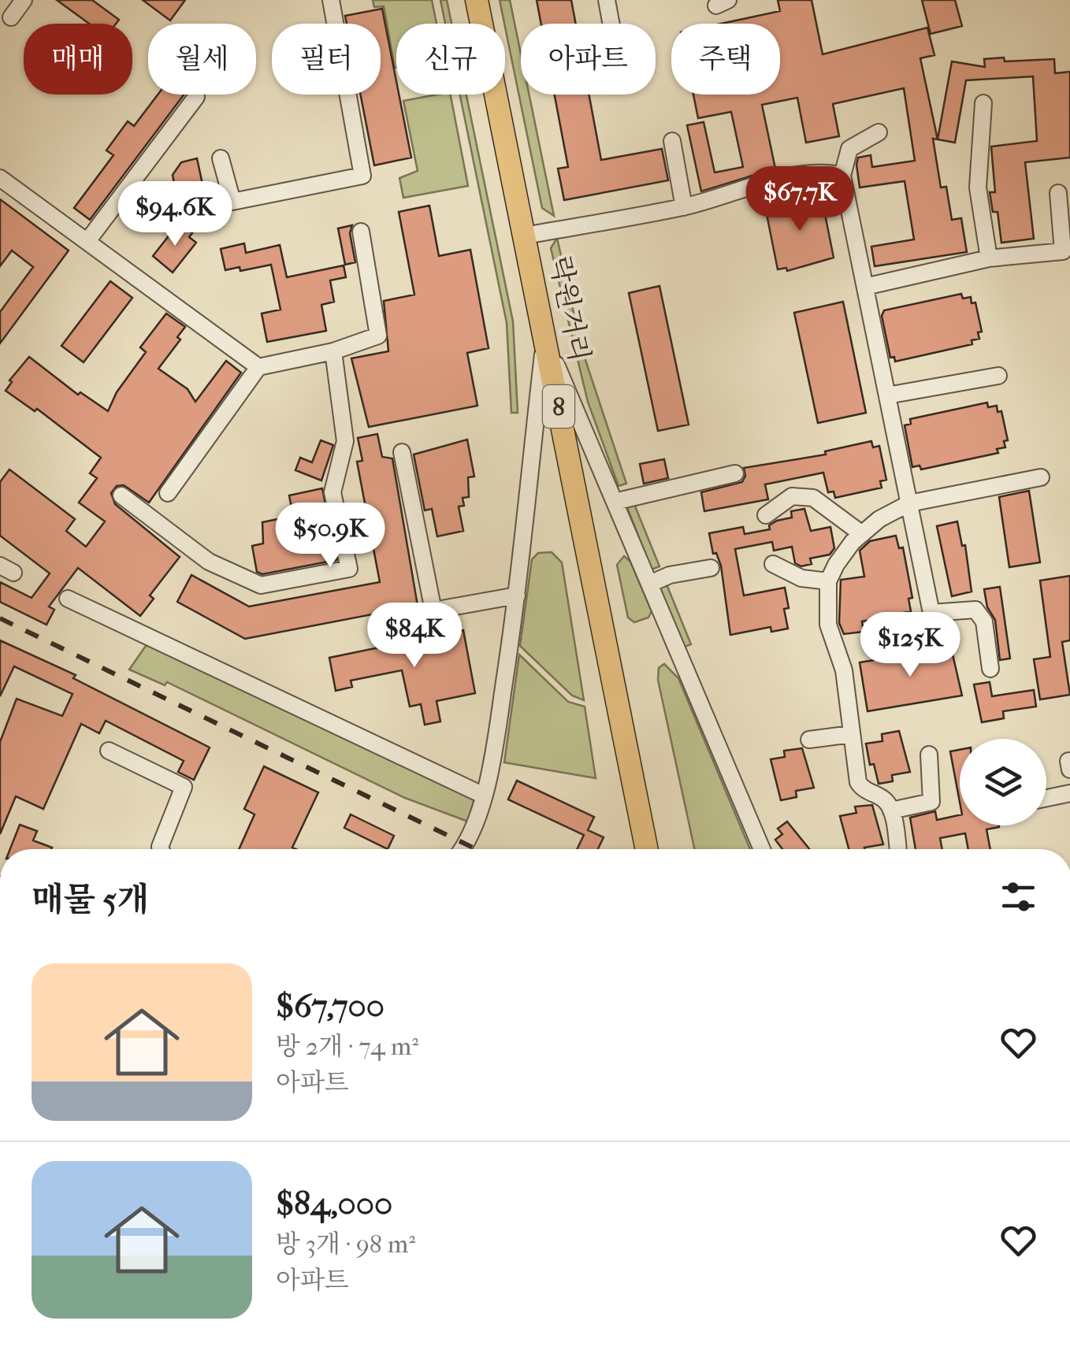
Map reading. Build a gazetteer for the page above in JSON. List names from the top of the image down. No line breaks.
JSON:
{"streets":{"main road":["락원거리","8"]},"page":{"chip":["매매","월세","필터","신규","아파트","주택"],"price":["$67.7K","$94.6K","$50.9K","$84K","$125K"],"heading":"매물 5개","list":[{"name":"$67,700","note":"방 2개 · 74 m² · 아파트"},{"name":"$84,000","note":"방 3개 · 98 m² · 아파트"}]}}
